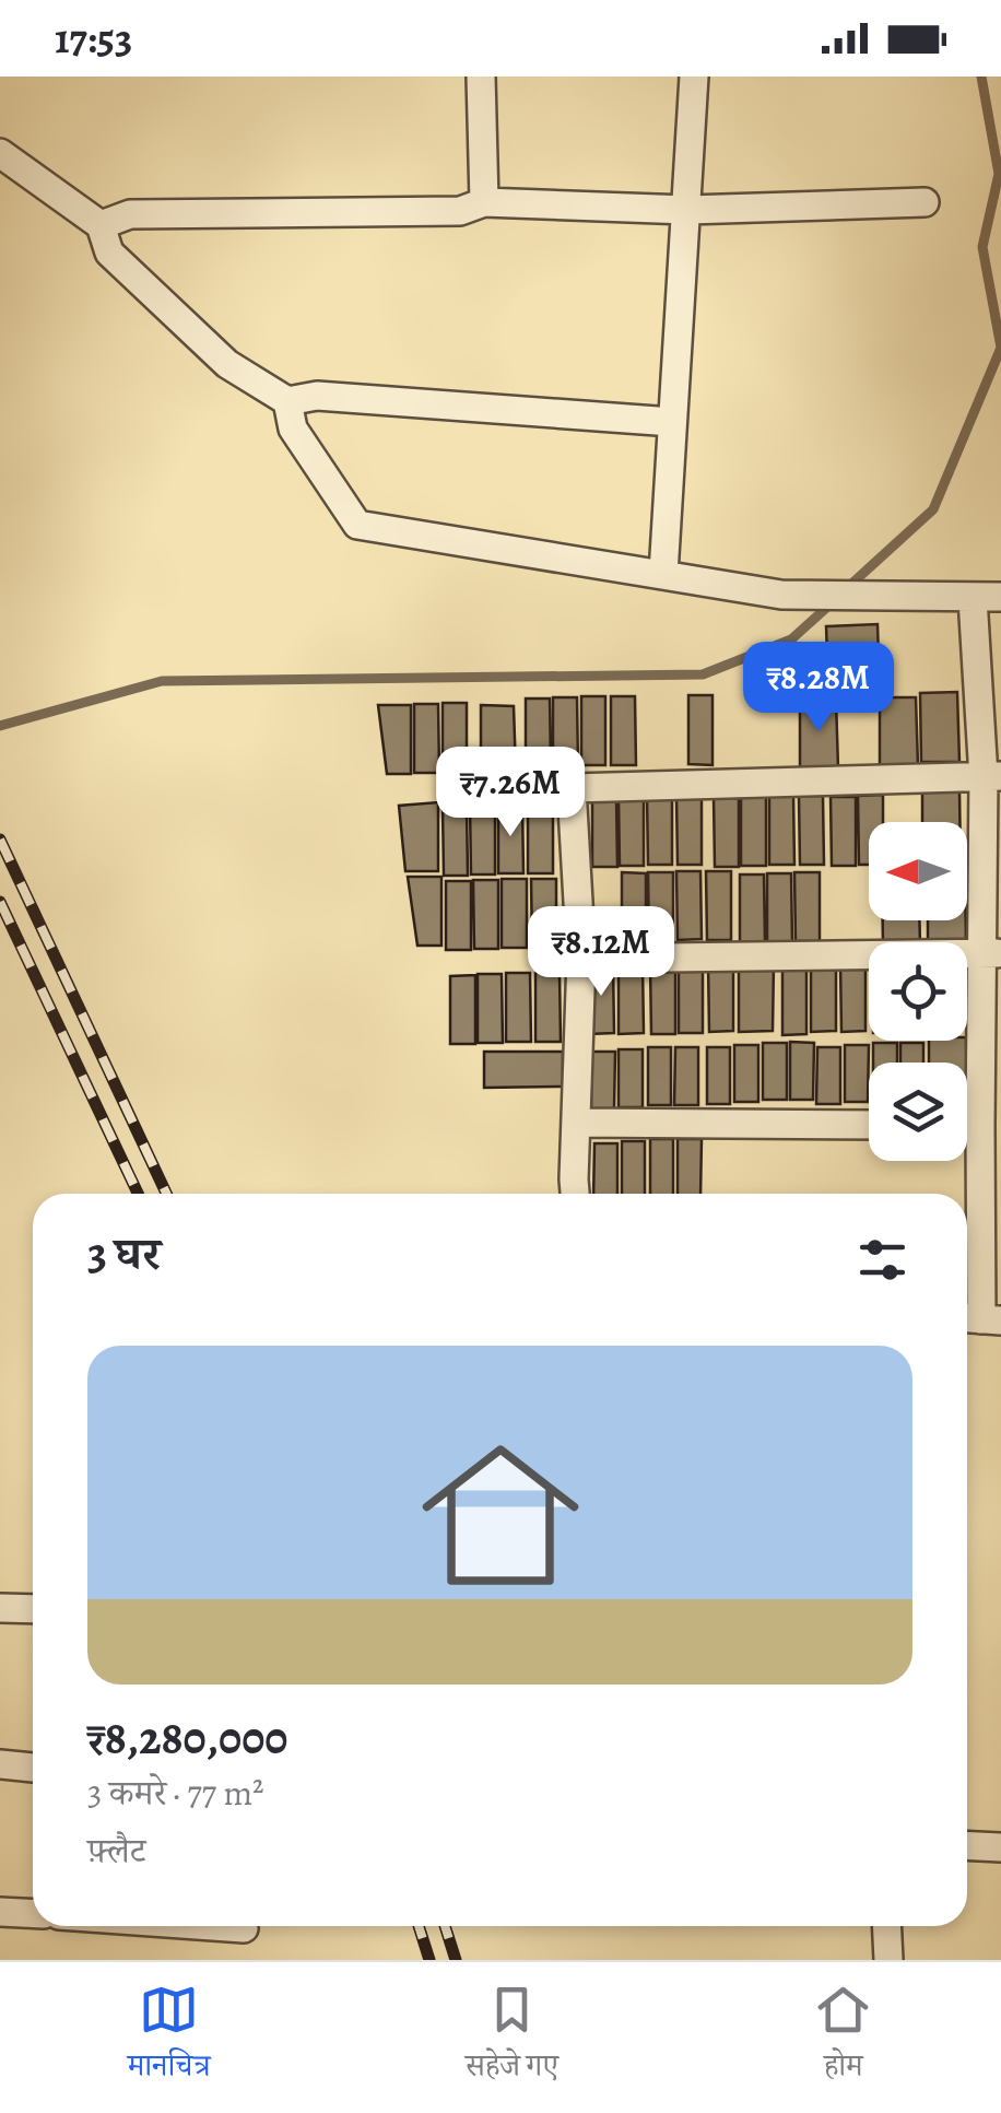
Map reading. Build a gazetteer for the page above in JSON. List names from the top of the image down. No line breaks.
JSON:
{"north":"left","page":{"status":"17:53","price":["₹8.28M","₹7.26M","₹8.12M"],"heading":"3 घर","list":[{"name":"₹8,280,000","note":"3 कमरे · 77 m² · फ़्लैट"}],"tabs":["मानचित्र","सहेजे गए","होम"]}}
